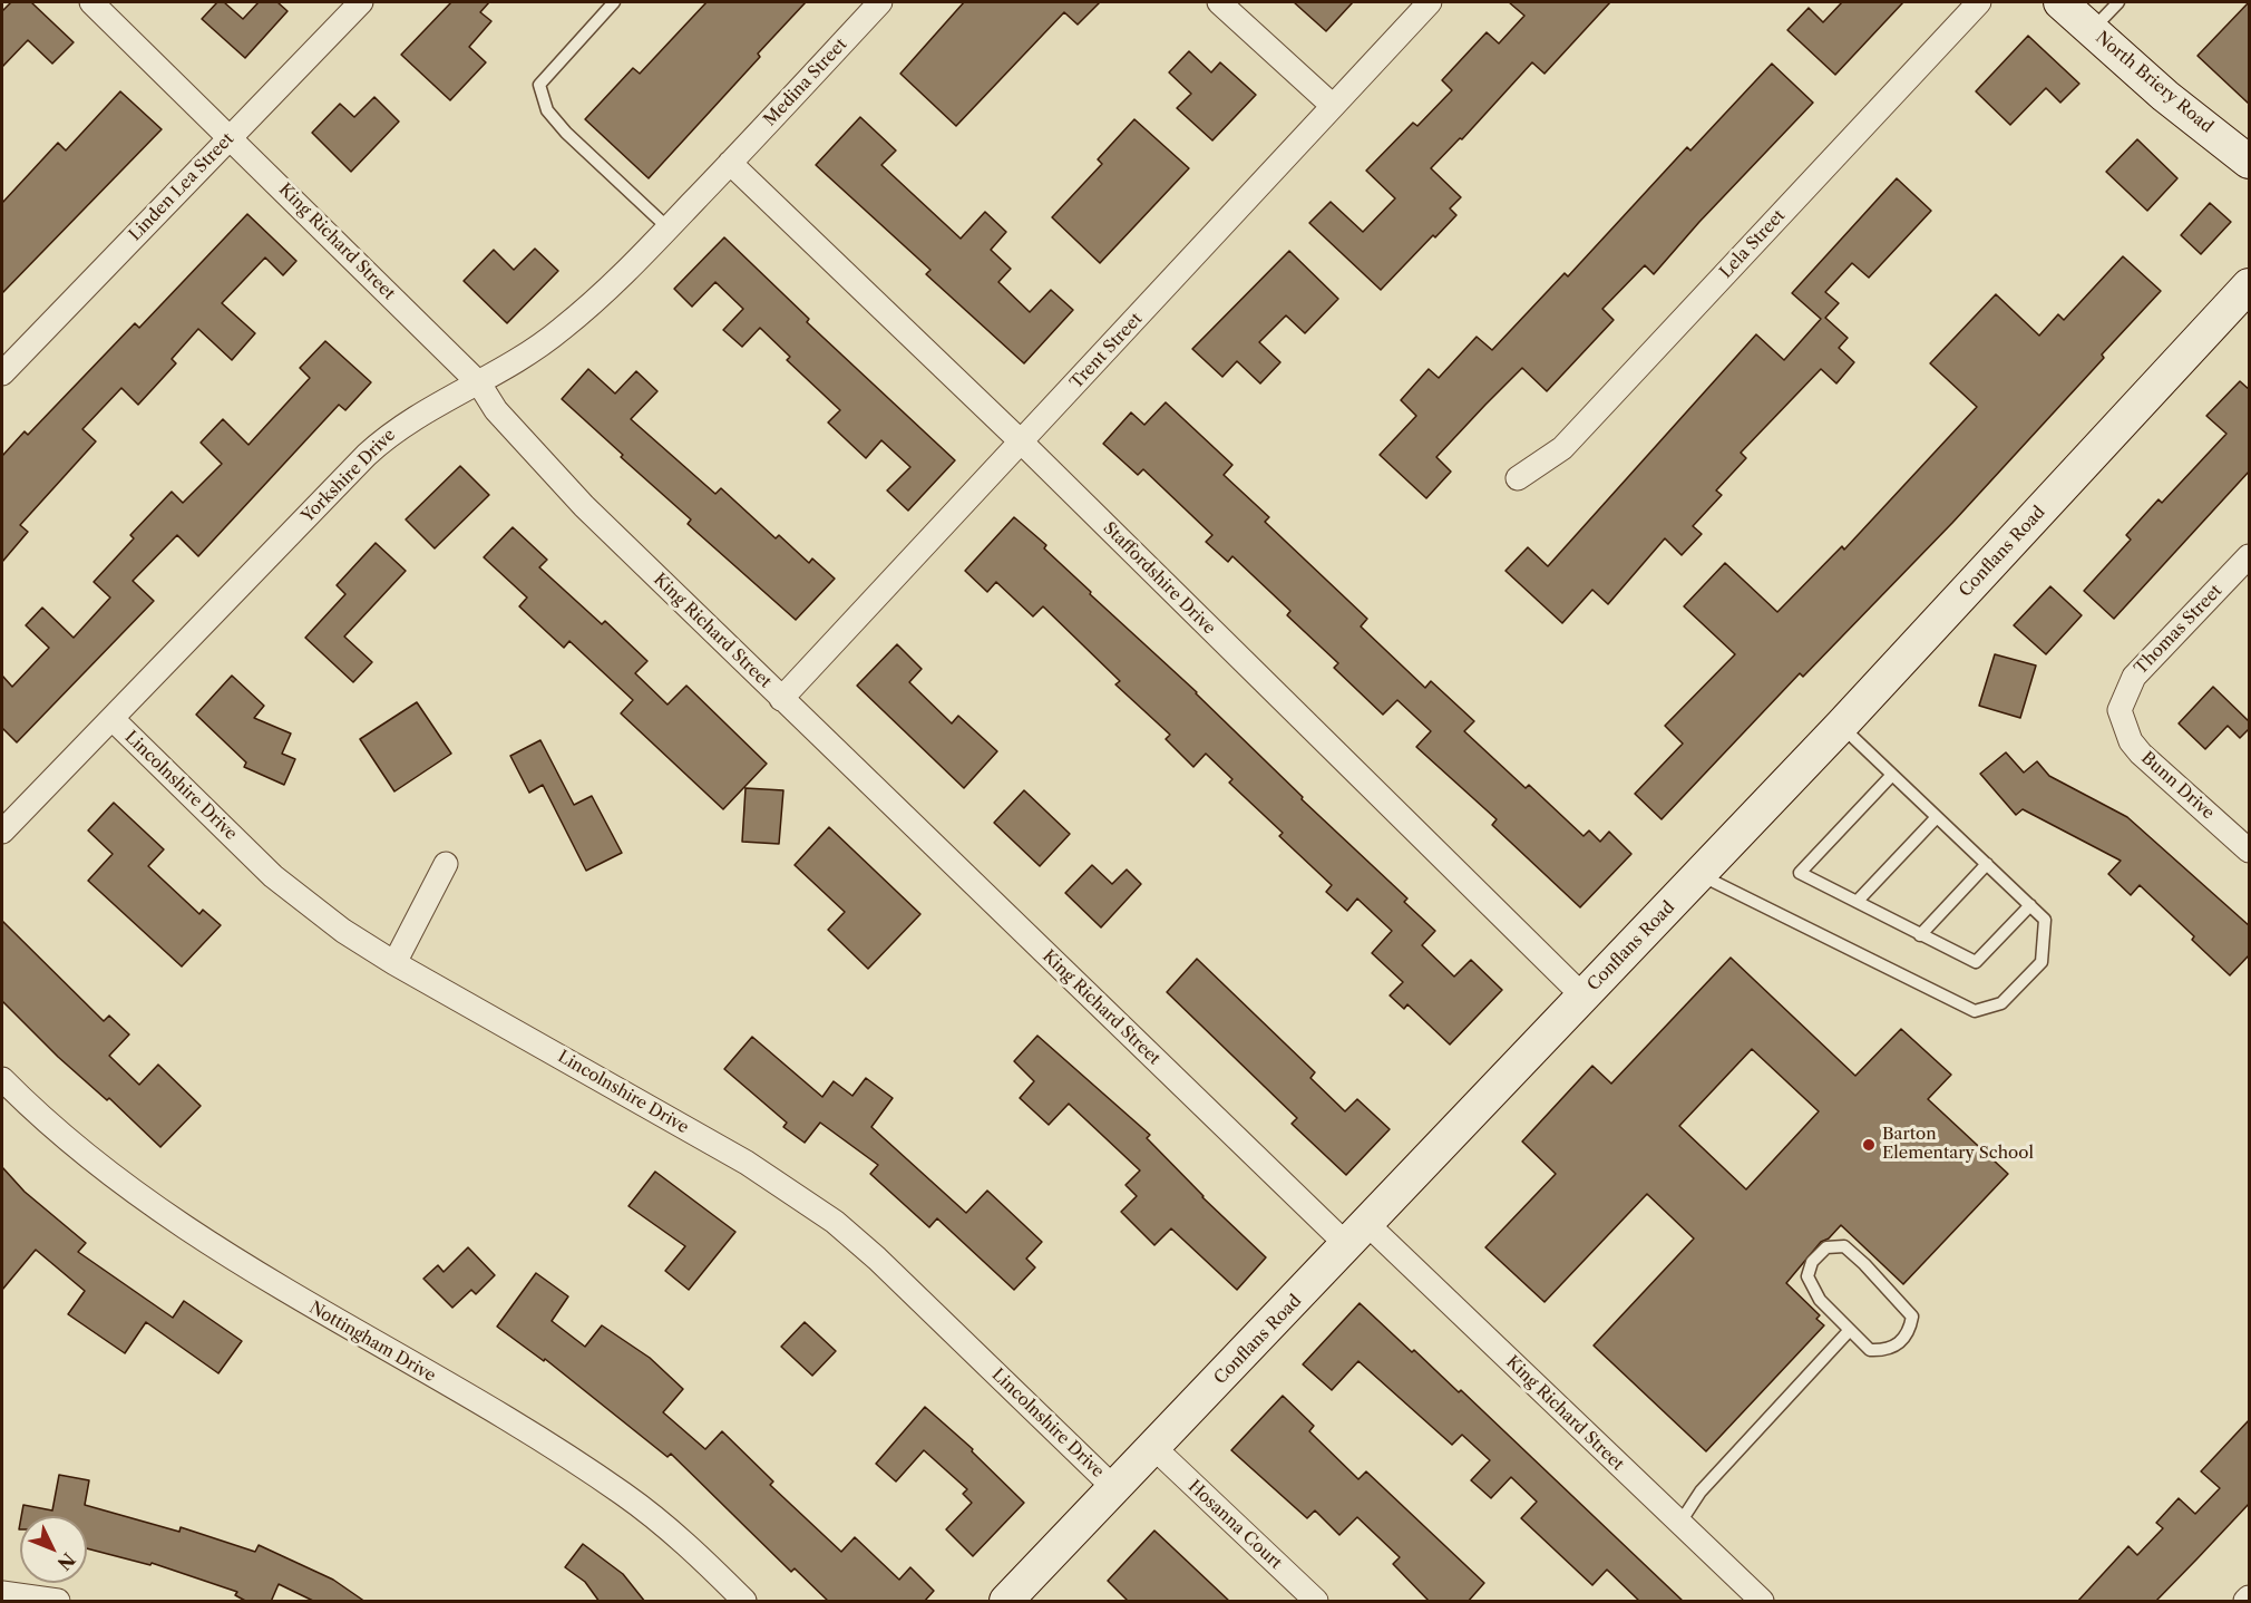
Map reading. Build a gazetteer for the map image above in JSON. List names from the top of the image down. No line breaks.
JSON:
{"streets":{"main road":["North Briery Road","Conflans Road"],"street":["Medina Street","Linden Lea Street","King Richard Street","Lela Street","Trent Street","Yorkshire Drive","Staffordshire Drive","Thomas Street","Lincolnshire Drive","Bunn Drive","Nottingham Drive","Hosanna Court"]},"crossings":[["Medina Street","Yorkshire Drive"],["Medina Street","Staffordshire Drive"],["Linden Lea Street","King Richard Street"],["King Richard Street","Trent Street"],["King Richard Street","Yorkshire Drive"],["King Richard Street","Conflans Road"],["Trent Street","Staffordshire Drive"],["Yorkshire Drive","Staffordshire Drive"],["Yorkshire Drive","Lincolnshire Drive"],["Conflans Road","Staffordshire Drive"],["Conflans Road","Lincolnshire Drive"],["Conflans Road","Hosanna Court"],["Thomas Street","Bunn Drive"]],"places":["Barton Elementary School"],"north":"bottom right"}
